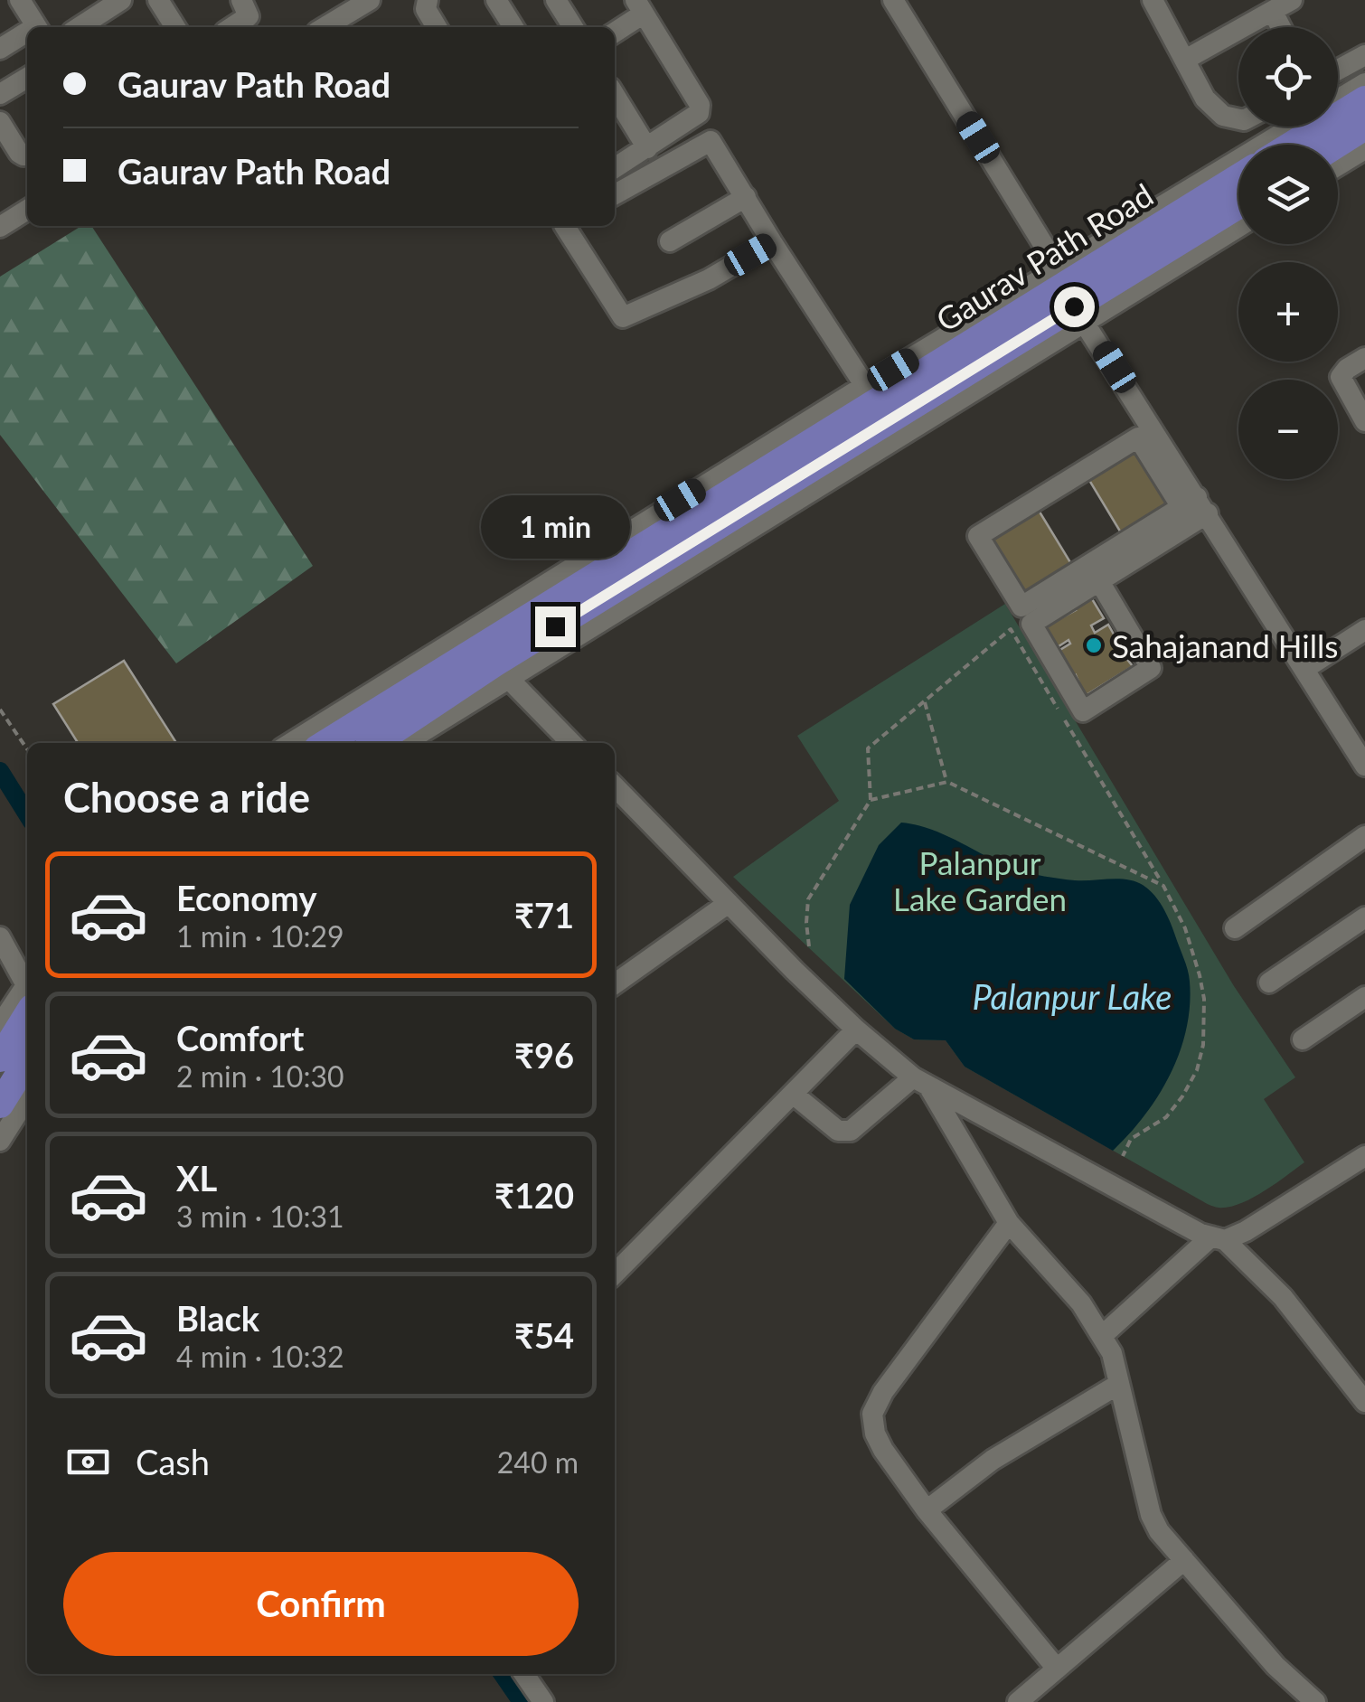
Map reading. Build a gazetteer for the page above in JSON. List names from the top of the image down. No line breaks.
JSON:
{"streets":{"main road":["Gaurav Path Road"]},"water":["Palanpur Lake"],"parks":["Palanpur Lake Garden"],"places":["Sahajanand Hills"],"page":{"map_buttons":["+","−"],"banner":["Gaurav Path Road","Gaurav Path Road"],"bubble":"1 min","heading":"Choose a ride","list":[{"name":"Economy","note":"1 min · 10:29","value":"₹71"},{"name":"Comfort","note":"2 min · 10:30","value":"₹96"},{"name":"XL","note":"3 min · 10:31","value":"₹120"},{"name":"Black","note":"4 min · 10:32","value":"₹54"}],"pay":["Cash","240 m"],"buttons":"Confirm"}}
